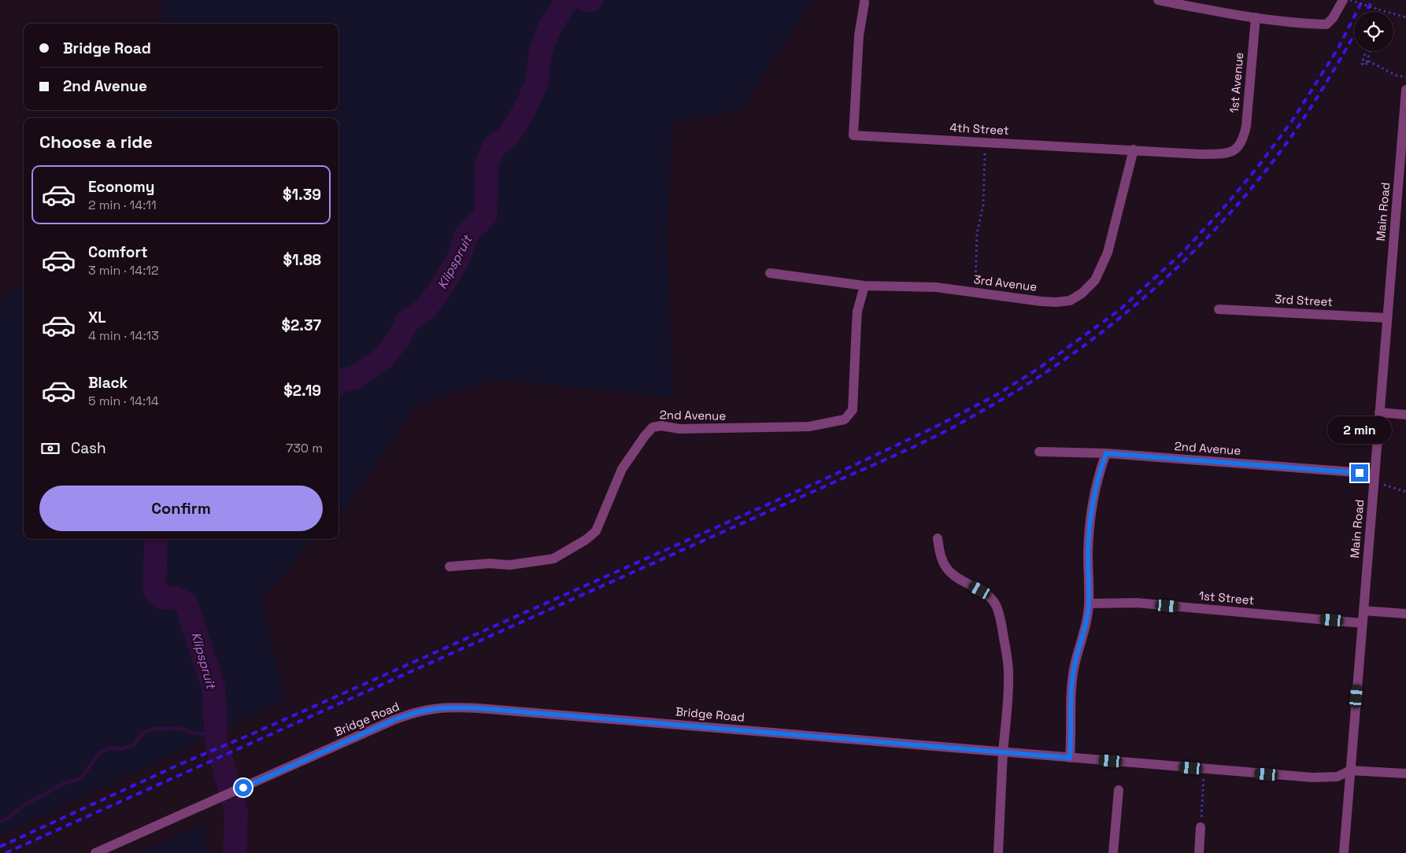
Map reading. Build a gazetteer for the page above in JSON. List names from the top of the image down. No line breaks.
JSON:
{"streets":{"street":["1st Avenue","4th Street","Main Road","3rd Avenue","3rd Street","2nd Avenue","1st Street","Bridge Road"]},"crossings":[["1st Avenue","4th Street"],["4th Street","3rd Avenue"],["Main Road","3rd Street"],["Main Road","2nd Avenue"],["Main Road","1st Street"],["Main Road","Bridge Road"],["3rd Avenue","2nd Avenue"]],"water":["Klipspruit"],"page":{"banner":["Bridge Road","2nd Avenue"],"heading":"Choose a ride","list":[{"name":"Economy","note":"2 min · 14:11","value":"$1.39"},{"name":"Comfort","note":"3 min · 14:12","value":"$1.88"},{"name":"XL","note":"4 min · 14:13","value":"$2.37"},{"name":"Black","note":"5 min · 14:14","value":"$2.19"}],"bubble":"2 min","pay":["Cash","730 m"],"buttons":"Confirm"}}
